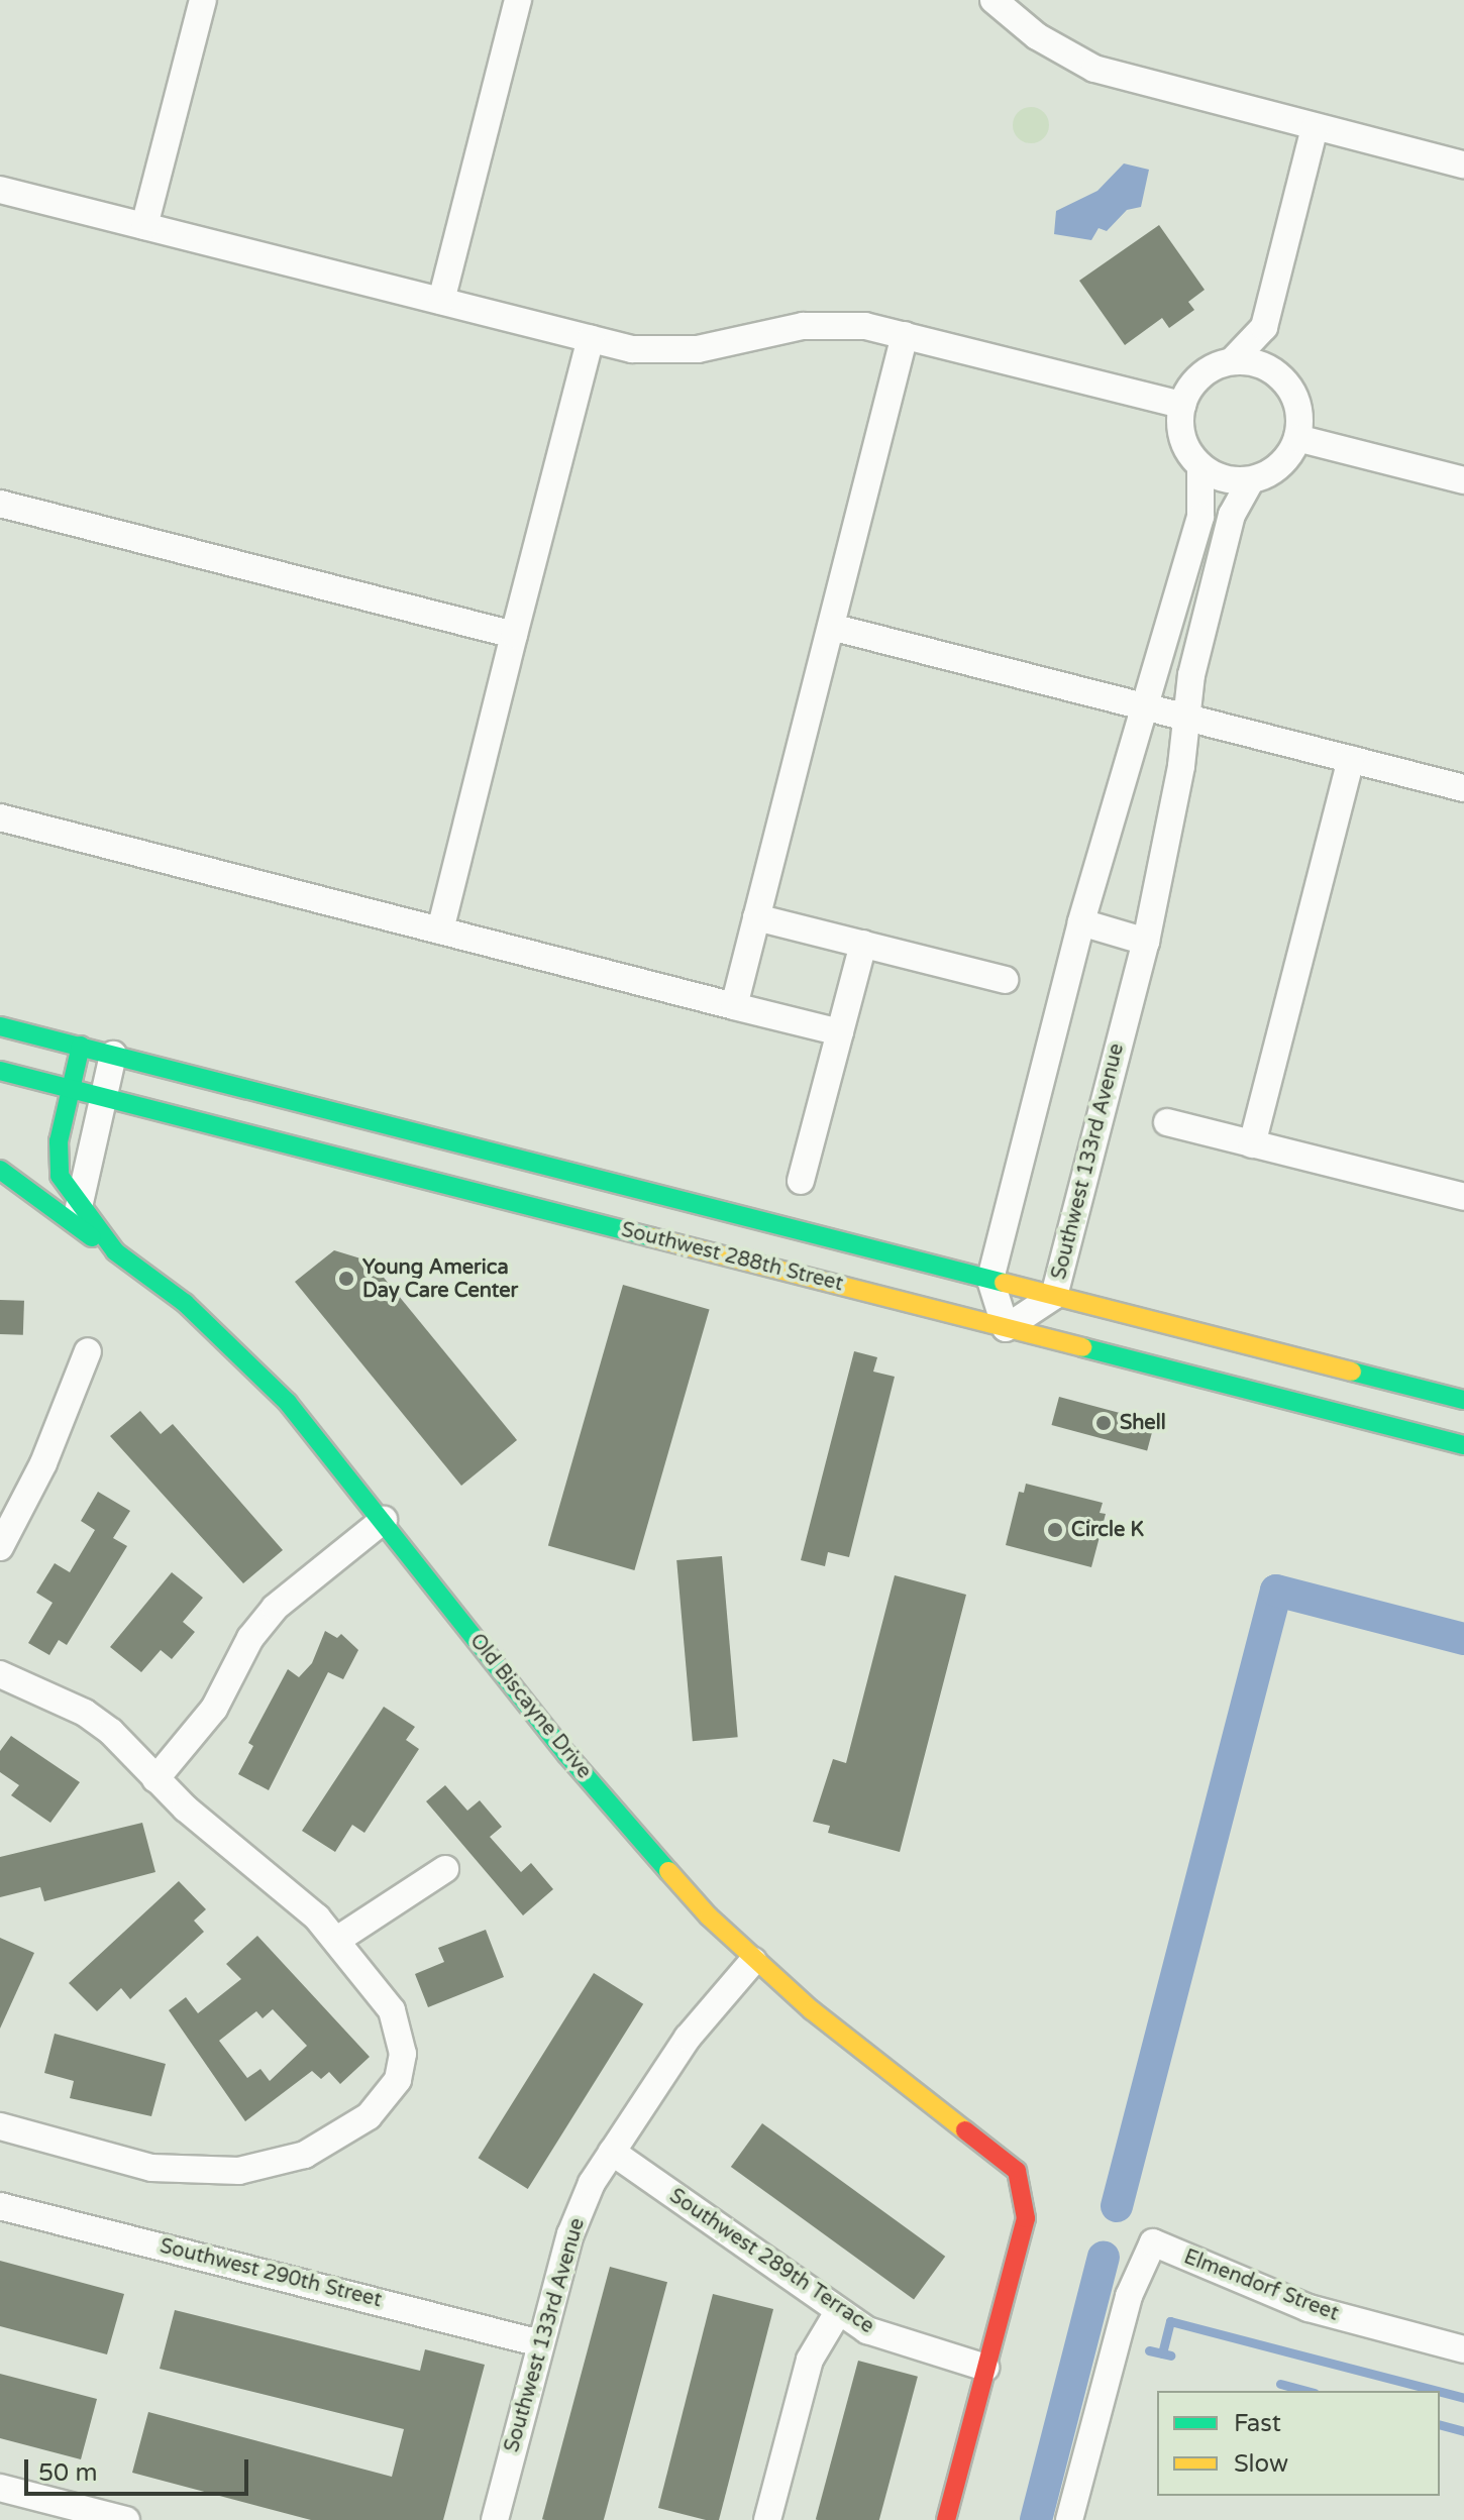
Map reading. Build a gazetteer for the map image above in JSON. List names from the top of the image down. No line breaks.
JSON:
{"streets":{"main road":["Southwest 288th Street","Old Biscayne Drive"],"street":["Southwest 133rd Avenue","Southwest 289th Terrace","Southwest 290th Street","Elmendorf Street"]},"crossings":[["Southwest 133rd Avenue","Southwest 288th Street"],["Southwest 133rd Avenue","Old Biscayne Drive"],["Southwest 133rd Avenue","Southwest 289th Terrace"],["Southwest 133rd Avenue","Southwest 290th Street"],["Southwest 288th Street","Old Biscayne Drive"],["Old Biscayne Drive","Southwest 289th Terrace"]],"places":["Young America Day Care Center","Shell","Circle K"],"legend":["Fast","Slow"],"scale_bar":"50 m"}
